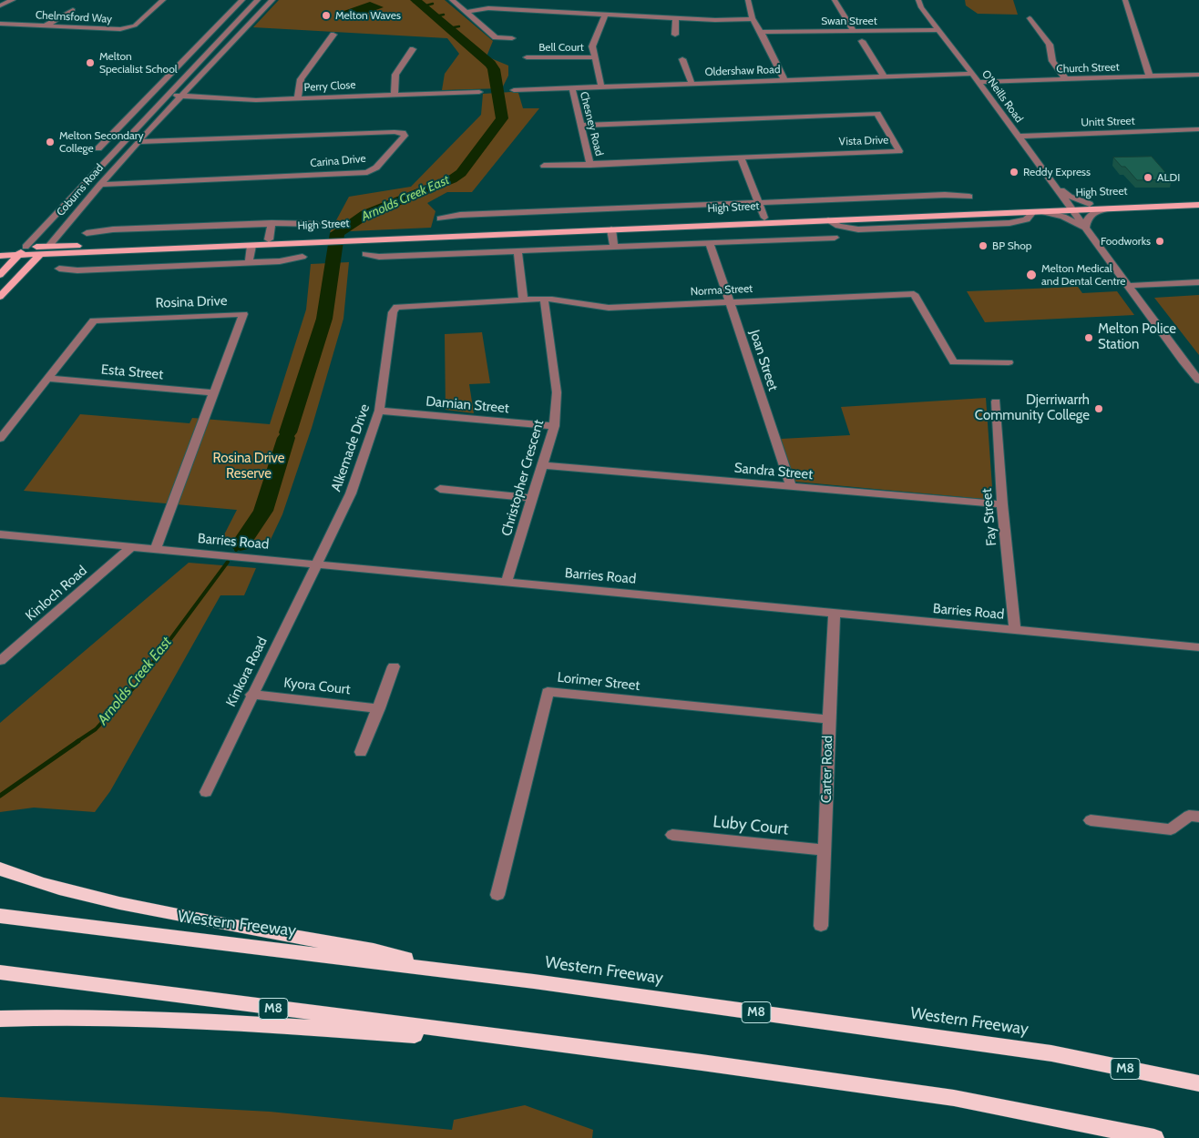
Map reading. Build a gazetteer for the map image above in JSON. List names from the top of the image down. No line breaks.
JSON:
{"streets":{"highway":["Western Freeway","M8"],"main road":["Coburns Road","High Street"],"street":["Chelmsford Way","Swan Street","Bell Court","Church Street","Oldershaw Road","Perry Close","O'Neills Road","Unitt Street","Chesney Road","Vista Drive","Carina Drive","Norma Street","Rosina Drive","Joan Street","Esta Street","Damian Street","Alkemade Drive","Sandra Street","Christopher Crescent","Fay Street","Barries Road","Kinloch Road","Kinkora Road","Lorimer Street","Kyora Court","Carter Road","Luby Court"]},"crossings":[["Swan Street","O'Neills Road"],["Church Street","O'Neills Road"],["Oldershaw Road","O'Neills Road"],["Oldershaw Road","Chesney Road"],["Perry Close","Coburns Road"],["O'Neills Road","Unitt Street"],["O'Neills Road","High Street"],["Chesney Road","Vista Drive"],["Carina Drive","Coburns Road"],["Coburns Road","High Street"],["Norma Street","Joan Street"],["Norma Street","Alkemade Drive"],["Norma Street","Christopher Crescent"],["Rosina Drive","Esta Street"],["Rosina Drive","Barries Road"],["Joan Street","Sandra Street"],["Damian Street","Alkemade Drive"],["Damian Street","Christopher Crescent"],["Alkemade Drive","Barries Road"],["Alkemade Drive","Kinkora Road"],["Sandra Street","Christopher Crescent"],["Sandra Street","Fay Street"],["Christopher Crescent","Barries Road"],["Fay Street","Barries Road"],["Barries Road","Kinloch Road"],["Barries Road","Kinkora Road"],["Barries Road","Carter Road"],["Kinkora Road","Kyora Court"],["Lorimer Street","Carter Road"],["Carter Road","Luby Court"]],"water":["Arnolds Creek East"],"parks":["Rosina Drive Reserve"],"places":["Melton Waves","Melton Specialist School","Melton Secondary College","Reddy Express","ALDI","Foodworks","BP Shop","Melton Medical and Dental Centre","Melton Police Station","Djerriwarrh Community College"]}
